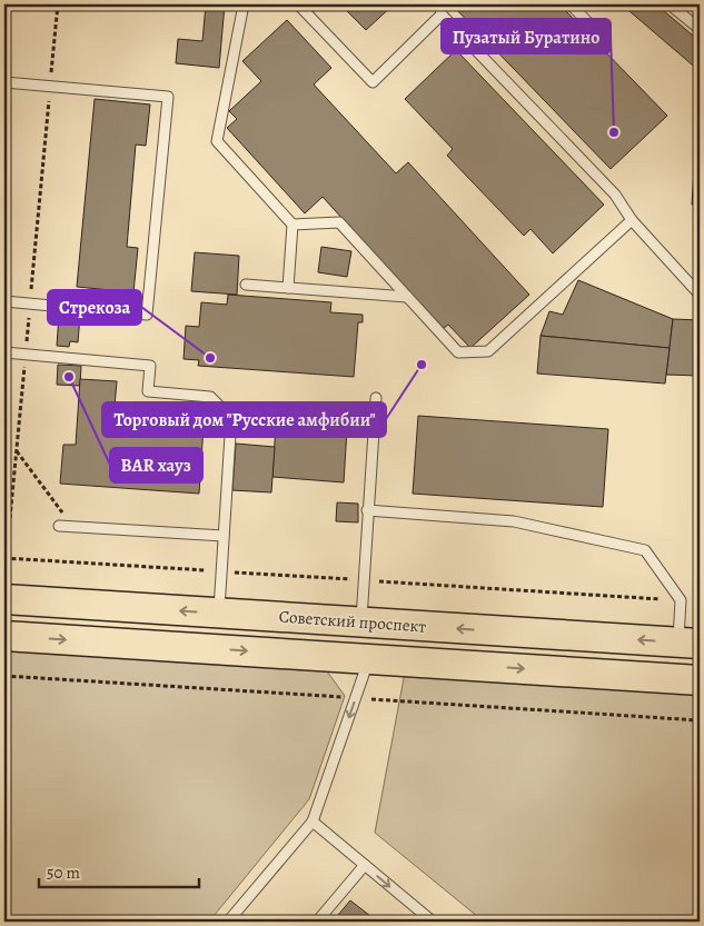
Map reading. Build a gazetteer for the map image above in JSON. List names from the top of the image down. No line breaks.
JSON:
{"streets":{"main road":["Советский проспект"]},"places":["Пузатый Буратино","Стрекоза","Торговый дом \"Русские амфибии\"","BAR хауз"],"scale_bar":"50 m"}
